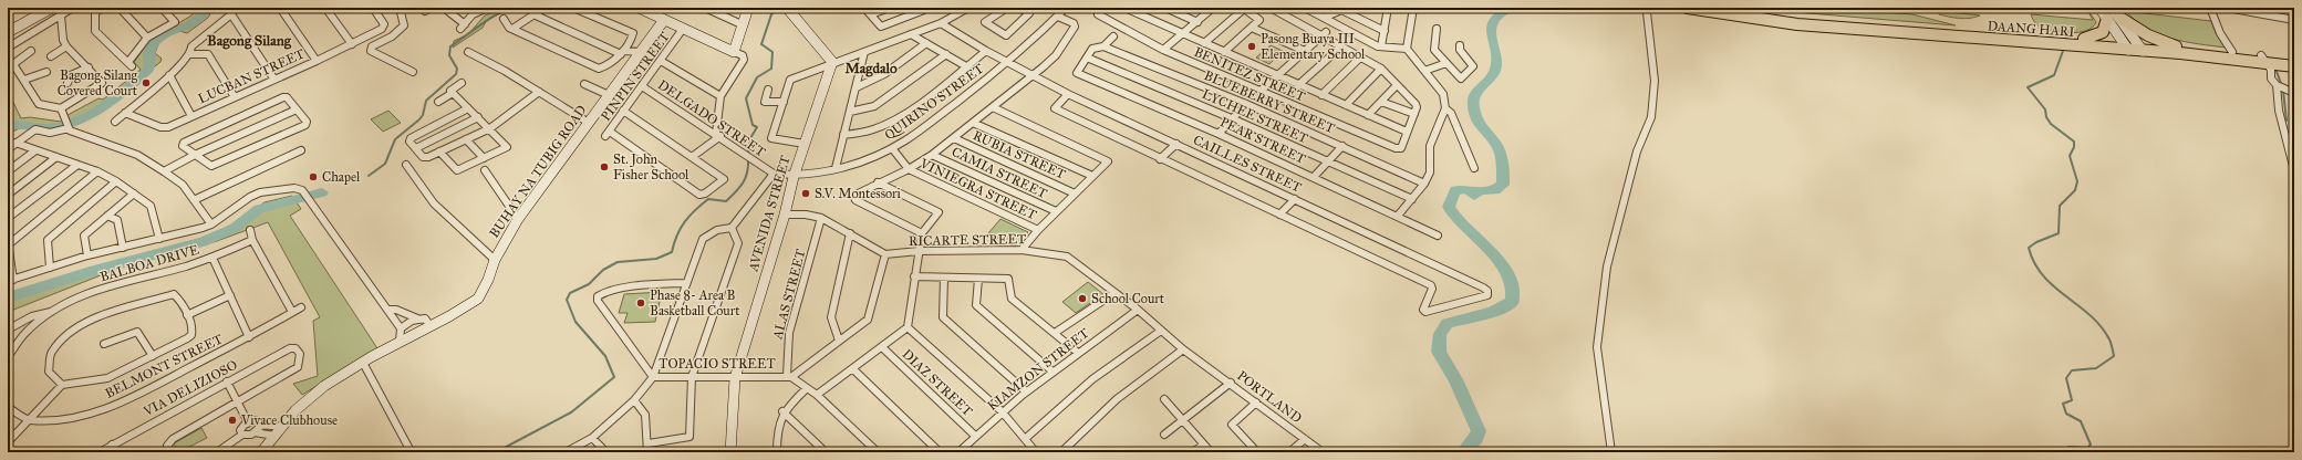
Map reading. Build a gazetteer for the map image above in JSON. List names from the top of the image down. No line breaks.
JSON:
{"streets":{"main road":["DAANG HARI","BUHAY NA TUBIG ROAD","AVENIDA STREET"],"street":["BENITEZ STREET","LUCBAN STREET","PINPIN STREET","QUIRINO STREET","BLUEBERRY STREET","LYCHEE STREET","DELGADO STREET","PEAR STREET","RUBIA STREET","CAILLES STREET","CAMIA STREET","VINIEGRA STREET","RICARTE STREET","BALBOA DRIVE","ALAS STREET","TOPACIO STREET","BELMONT STREET","KIAMZON STREET","DIAZ STREET","VIA DELIZIOSO","PORTLAND"]},"crossings":[["PINPIN STREET","DELGADO STREET"],["QUIRINO STREET","DELGADO STREET"],["QUIRINO STREET","CAILLES STREET"],["QUIRINO STREET","VINIEGRA STREET"],["QUIRINO STREET","AVENIDA STREET"],["LYCHEE STREET","PEAR STREET"],["DELGADO STREET","AVENIDA STREET"],["AVENIDA STREET","TOPACIO STREET"],["RICARTE STREET","KIAMZON STREET"],["RICARTE STREET","PORTLAND"],["ALAS STREET","TOPACIO STREET"],["KIAMZON STREET","DIAZ STREET"]],"districts":["Bagong Silang","Magdalo"],"places":["Pasong Buaya III Elementary School","Bagong Silang Covered Court","St. John Fisher School","Chapel","S.V. Montessori","School Court","Phase 8- Area B Basketball Court","Vivace Clubhouse"]}
